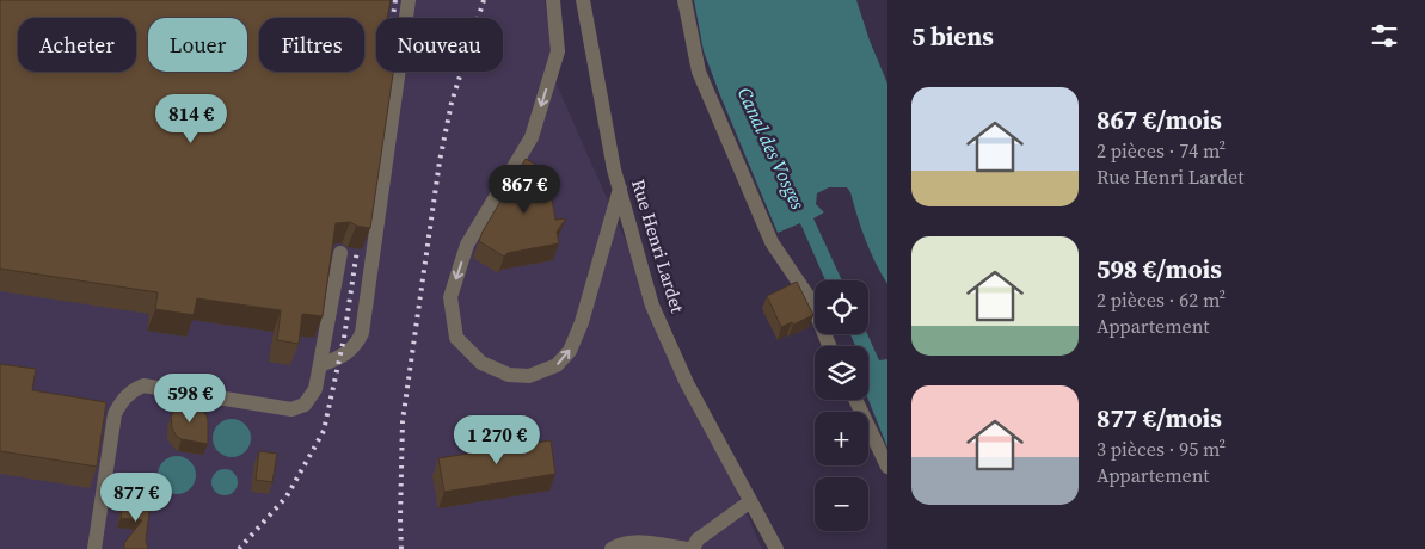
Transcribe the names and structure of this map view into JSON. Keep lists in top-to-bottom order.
{
  "streets": {
    "street": ["Rue Henri Lardet"]
  },
  "water": ["Canal des Vosges"],
  "page": {
    "heading": "5 biens",
    "chip": [
      "Acheter",
      "Louer",
      "Filtres",
      "Nouveau"
    ],
    "list": [
      {
        "name": "867 €/mois",
        "note": "2 pièces · 74 m² · Rue Henri Lardet"
      },
      {
        "name": "598 €/mois",
        "note": "2 pièces · 62 m² · Appartement"
      },
      {
        "name": "877 €/mois",
        "note": "3 pièces · 95 m² · Appartement"
      }
    ],
    "price": [
      "814 €",
      "867 €",
      "598 €",
      "1 270 €",
      "877 €"
    ],
    "map_buttons": ["+", "−"]
  }
}
